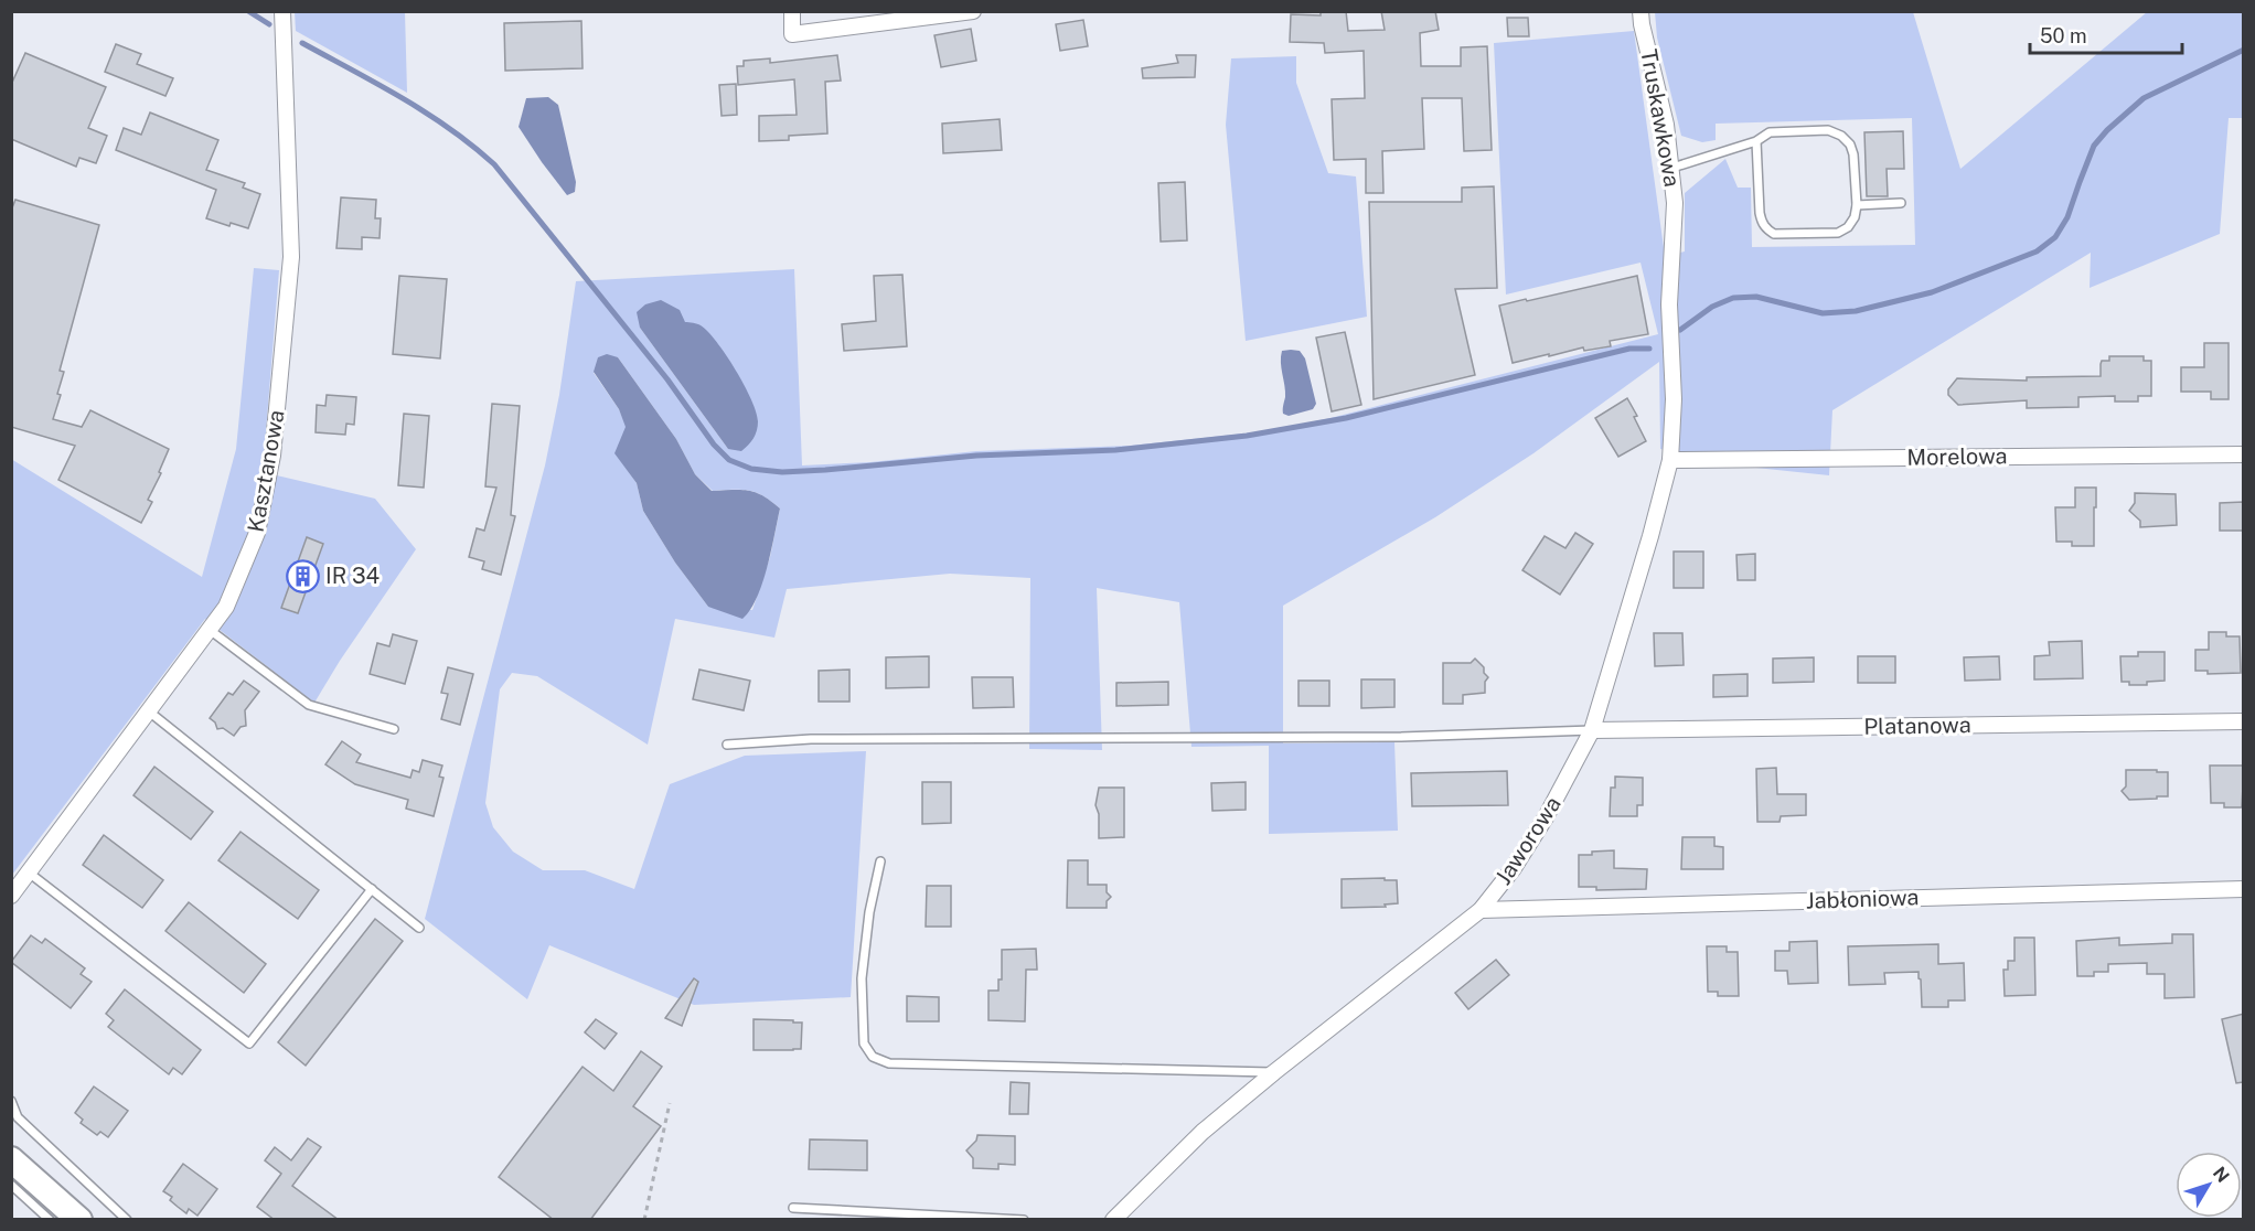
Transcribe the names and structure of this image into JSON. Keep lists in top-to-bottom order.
{
  "streets": {
    "street": [
      "Truskawkowa",
      "Morelowa",
      "Kasztanowa",
      "Platanowa",
      "Jaworowa",
      "Jabłoniowa"
    ]
  },
  "crossings": [
    ["Truskawkowa", "Jaworowa"],
    ["Morelowa", "Jaworowa"],
    ["Platanowa", "Jaworowa"],
    ["Jaworowa", "Jabłoniowa"]
  ],
  "places": {
    "building": ["IR 34"]
  },
  "scale_bar": "50 m",
  "north": "top right"
}
